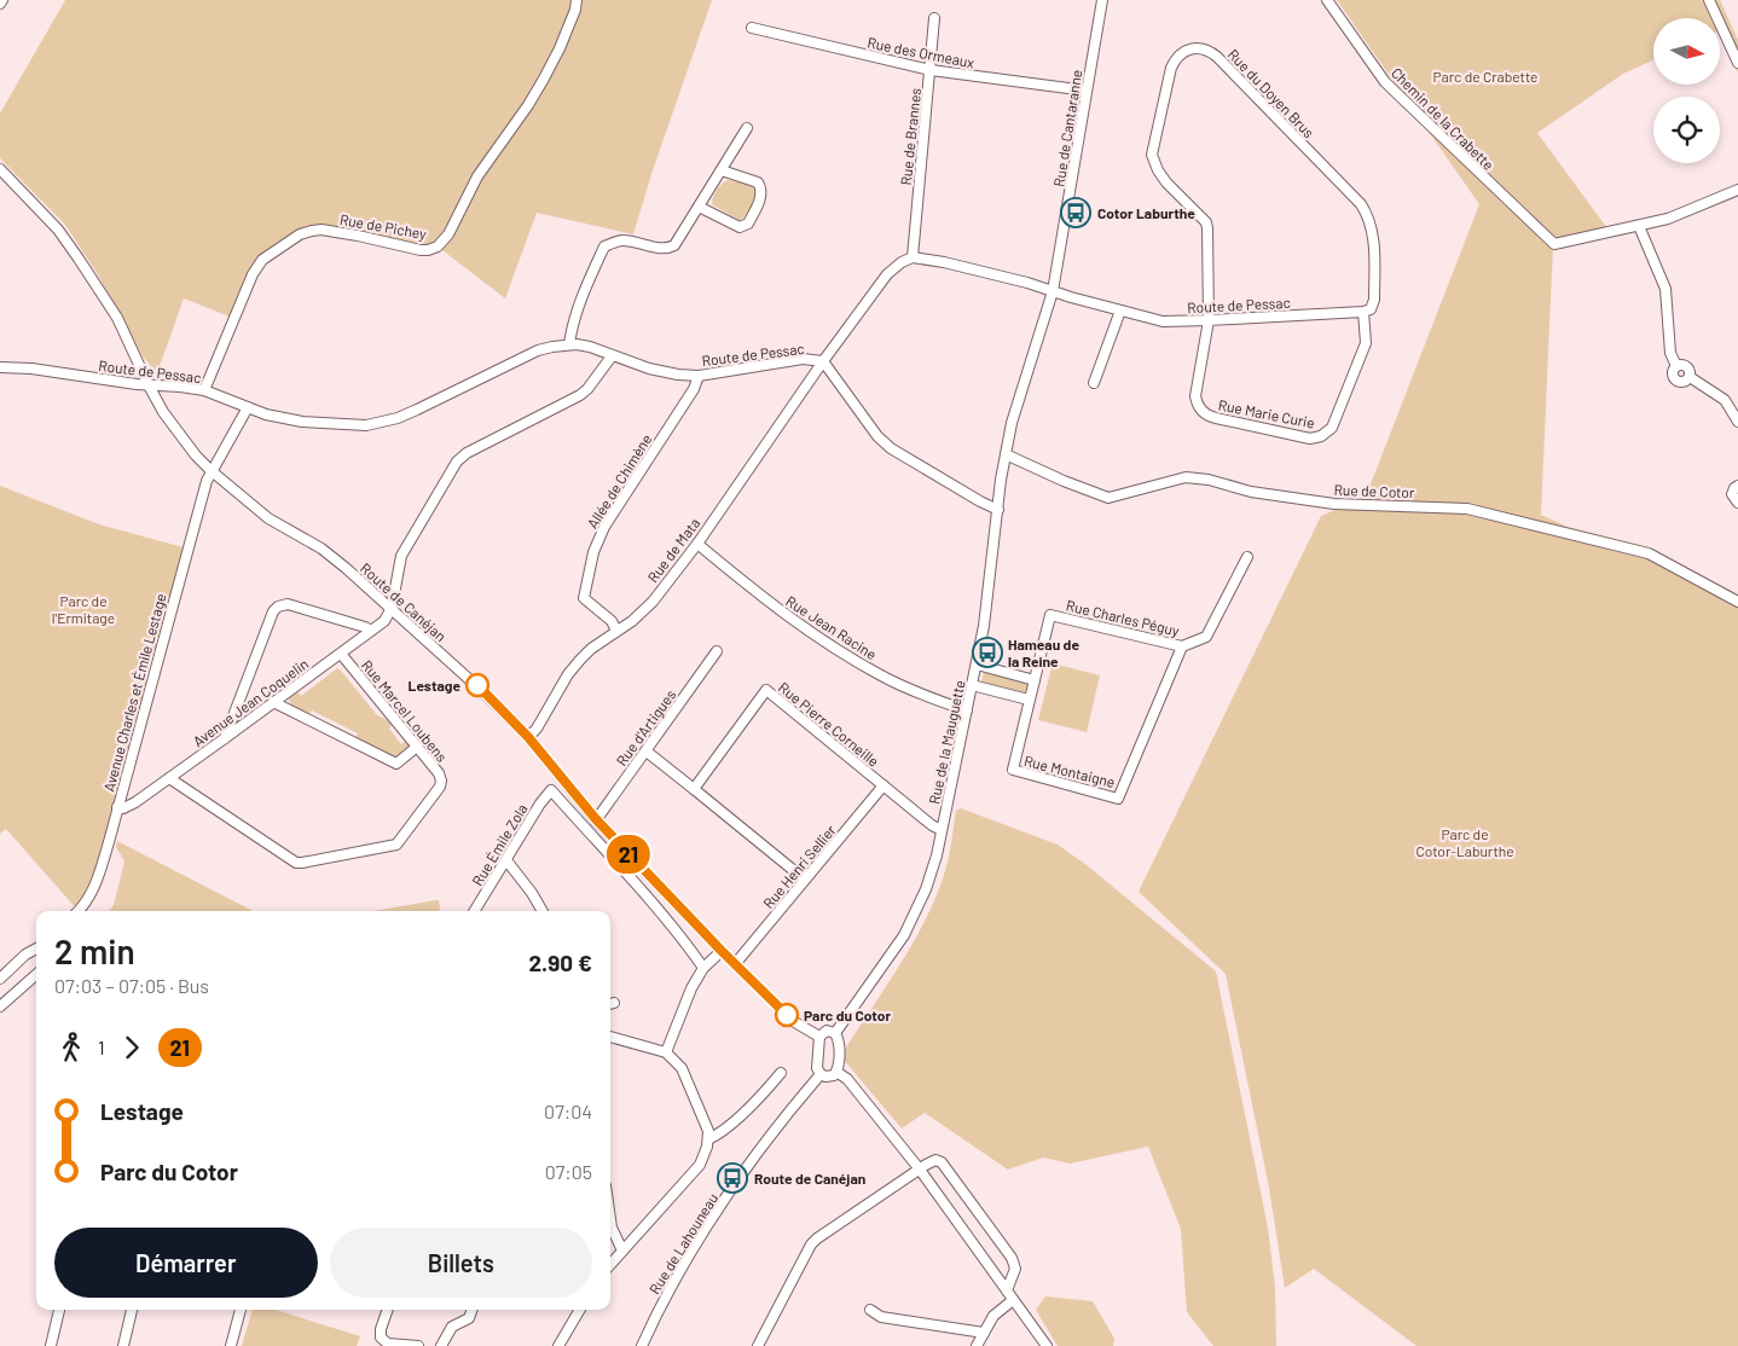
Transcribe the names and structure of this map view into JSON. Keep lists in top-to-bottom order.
{
  "streets": {
    "street": [
      "Rue des Ormeaux",
      "Rue du Doyen Brus",
      "Chemin de la Crabette",
      "Rue de Cantaranne",
      "Rue de Brannes",
      "Rue de Pichey",
      "Route de Pessac",
      "Rue Marie Curie",
      "Allée de Chimène",
      "Rue de Cotor",
      "Rue de Mata",
      "Route de Canéjan",
      "Rue Charles Péguy",
      "Rue Jean Racine",
      "Avenue Charles et Émile Lestage",
      "Avenue Jean Coquelin",
      "Rue Marcel Loubens",
      "Rue Pierre Corneille",
      "Rue d'Artigues",
      "Rue de la Mauguette",
      "Rue Montaigne",
      "Rue Émile Zola",
      "Rue Henri Sellier",
      "Rue de Lahouneau"
    ]
  },
  "crossings": [
    ["Rue des Ormeaux", "Rue de Cantaranne"],
    ["Rue des Ormeaux", "Rue de Brannes"],
    ["Rue du Doyen Brus", "Route de Pessac"],
    ["Rue du Doyen Brus", "Rue Marie Curie"],
    ["Rue de Cantaranne", "Route de Pessac"],
    ["Rue de Cantaranne", "Rue de la Mauguette"],
    ["Rue de Brannes", "Route de Pessac"],
    ["Rue de Pichey", "Route de Pessac"],
    ["Route de Pessac", "Rue Marie Curie"],
    ["Route de Pessac", "Allée de Chimène"],
    ["Route de Pessac", "Rue de Mata"],
    ["Route de Pessac", "Route de Canéjan"],
    ["Route de Pessac", "Avenue Charles et Émile Lestage"],
    ["Route de Pessac", "Rue de la Mauguette"],
    ["Allée de Chimène", "Rue de Mata"],
    ["Rue de Cotor", "Rue de la Mauguette"],
    ["Rue de Mata", "Route de Canéjan"],
    ["Rue de Mata", "Rue Jean Racine"],
    ["Route de Canéjan", "Avenue Charles et Émile Lestage"],
    ["Route de Canéjan", "Avenue Jean Coquelin"],
    ["Route de Canéjan", "Rue d'Artigues"],
    ["Route de Canéjan", "Rue Henri Sellier"],
    ["Rue Charles Péguy", "Rue Montaigne"],
    ["Rue Jean Racine", "Rue de la Mauguette"],
    ["Avenue Charles et Émile Lestage", "Avenue Jean Coquelin"],
    ["Avenue Jean Coquelin", "Rue Marcel Loubens"],
    ["Rue Pierre Corneille", "Rue de la Mauguette"],
    ["Rue Pierre Corneille", "Rue Henri Sellier"]
  ],
  "parks": ["Parc de Crabette", "Parc de l'Ermitage", "Parc de Cotor-Laburthe"],
  "places": {
    "bus stop": ["Cotor Laburthe", "Hameau de la Reine", "Route de Canéjan"],
    "other": ["Lestage", "Parc du Cotor"]
  },
  "lines": ["bus line 21"],
  "north": "right",
  "page": {
    "on_map": "21",
    "heading": ["2 min", "07:03 – 07:05 · Bus", "2.90 €"],
    "legs": ["1", "21"],
    "list": [
      {
        "name": "Lestage",
        "value": "07:04"
      },
      {
        "name": "Parc du Cotor",
        "value": "07:05"
      }
    ],
    "buttons": ["Démarrer", "Billets"]
  }
}
